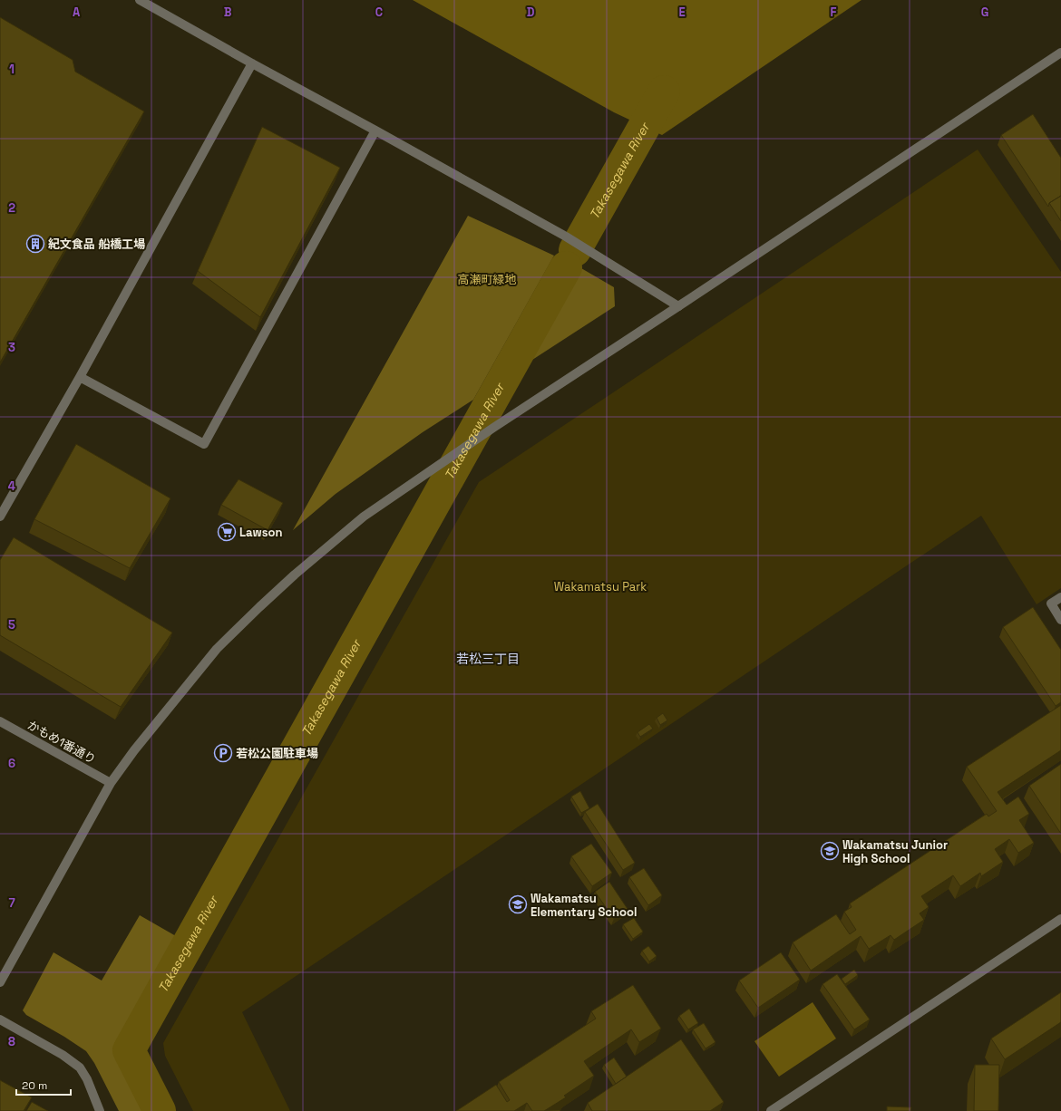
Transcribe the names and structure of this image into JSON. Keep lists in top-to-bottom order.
{
  "streets": {
    "street": ["かもめ1番通り"]
  },
  "districts": ["若松三丁目"],
  "water": ["Takasegawa River"],
  "parks": ["高瀬町緑地", "Wakamatsu Park"],
  "places": {
    "building": ["紀文食品 船橋工場"],
    "supermarket": ["Lawson"],
    "parking": ["若松公園駐車場"],
    "school or university": ["Wakamatsu Junior High School", "Wakamatsu Elementary School"]
  },
  "scale_bar": "20 m",
  "grid": {
    "columns": [
      "A",
      "B",
      "C",
      "D",
      "E",
      "F",
      "G"
    ],
    "rows": [
      "1",
      "2",
      "3",
      "4",
      "5",
      "6",
      "7",
      "8"
    ]
  }
}
